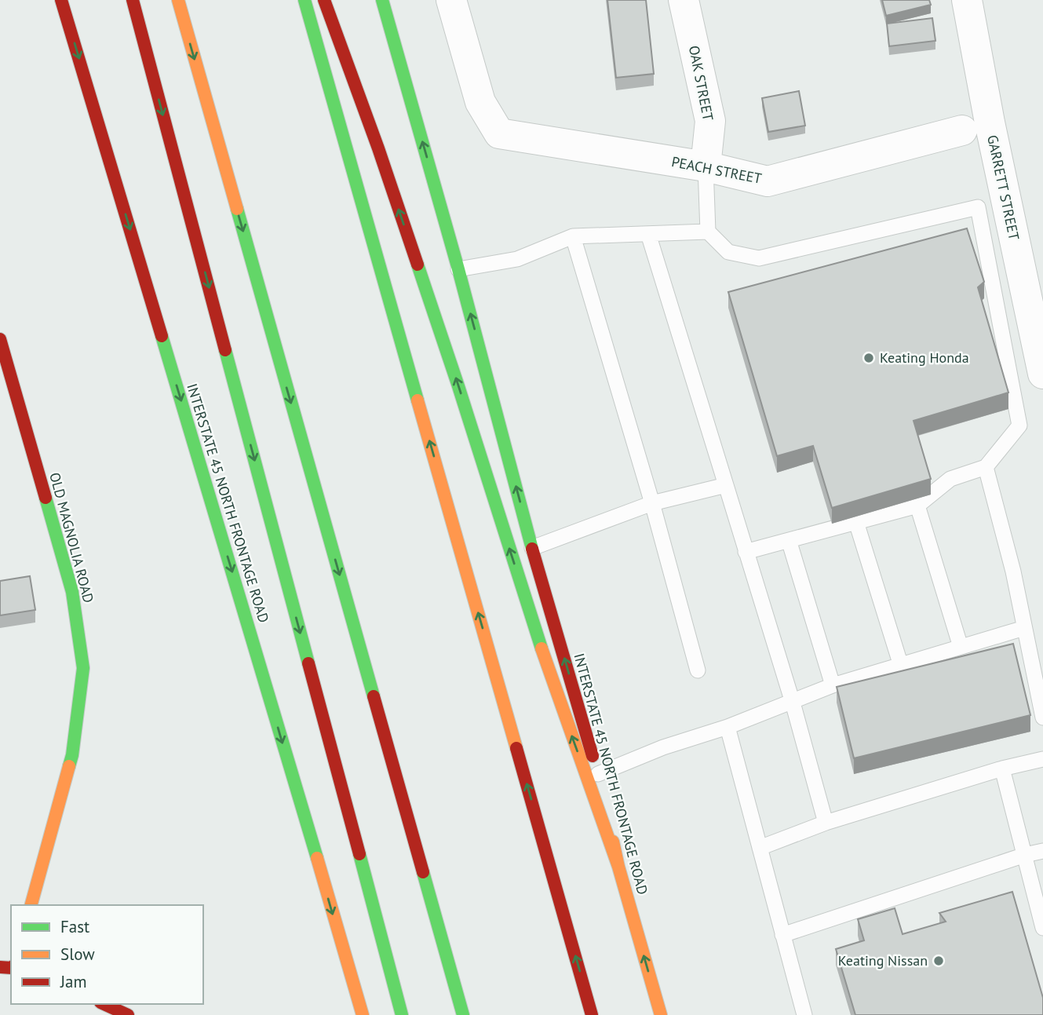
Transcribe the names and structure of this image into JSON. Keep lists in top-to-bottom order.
{
  "streets": {
    "main road": ["INTERSTATE 45 NORTH FRONTAGE ROAD", "OLD MAGNOLIA ROAD"],
    "street": ["OAK STREET", "PEACH STREET", "GARRETT STREET"]
  },
  "crossings": [
    ["OAK STREET", "PEACH STREET"]
  ],
  "places": ["Keating Honda", "Keating Nissan"],
  "legend": ["Fast", "Slow", "Jam"]
}
